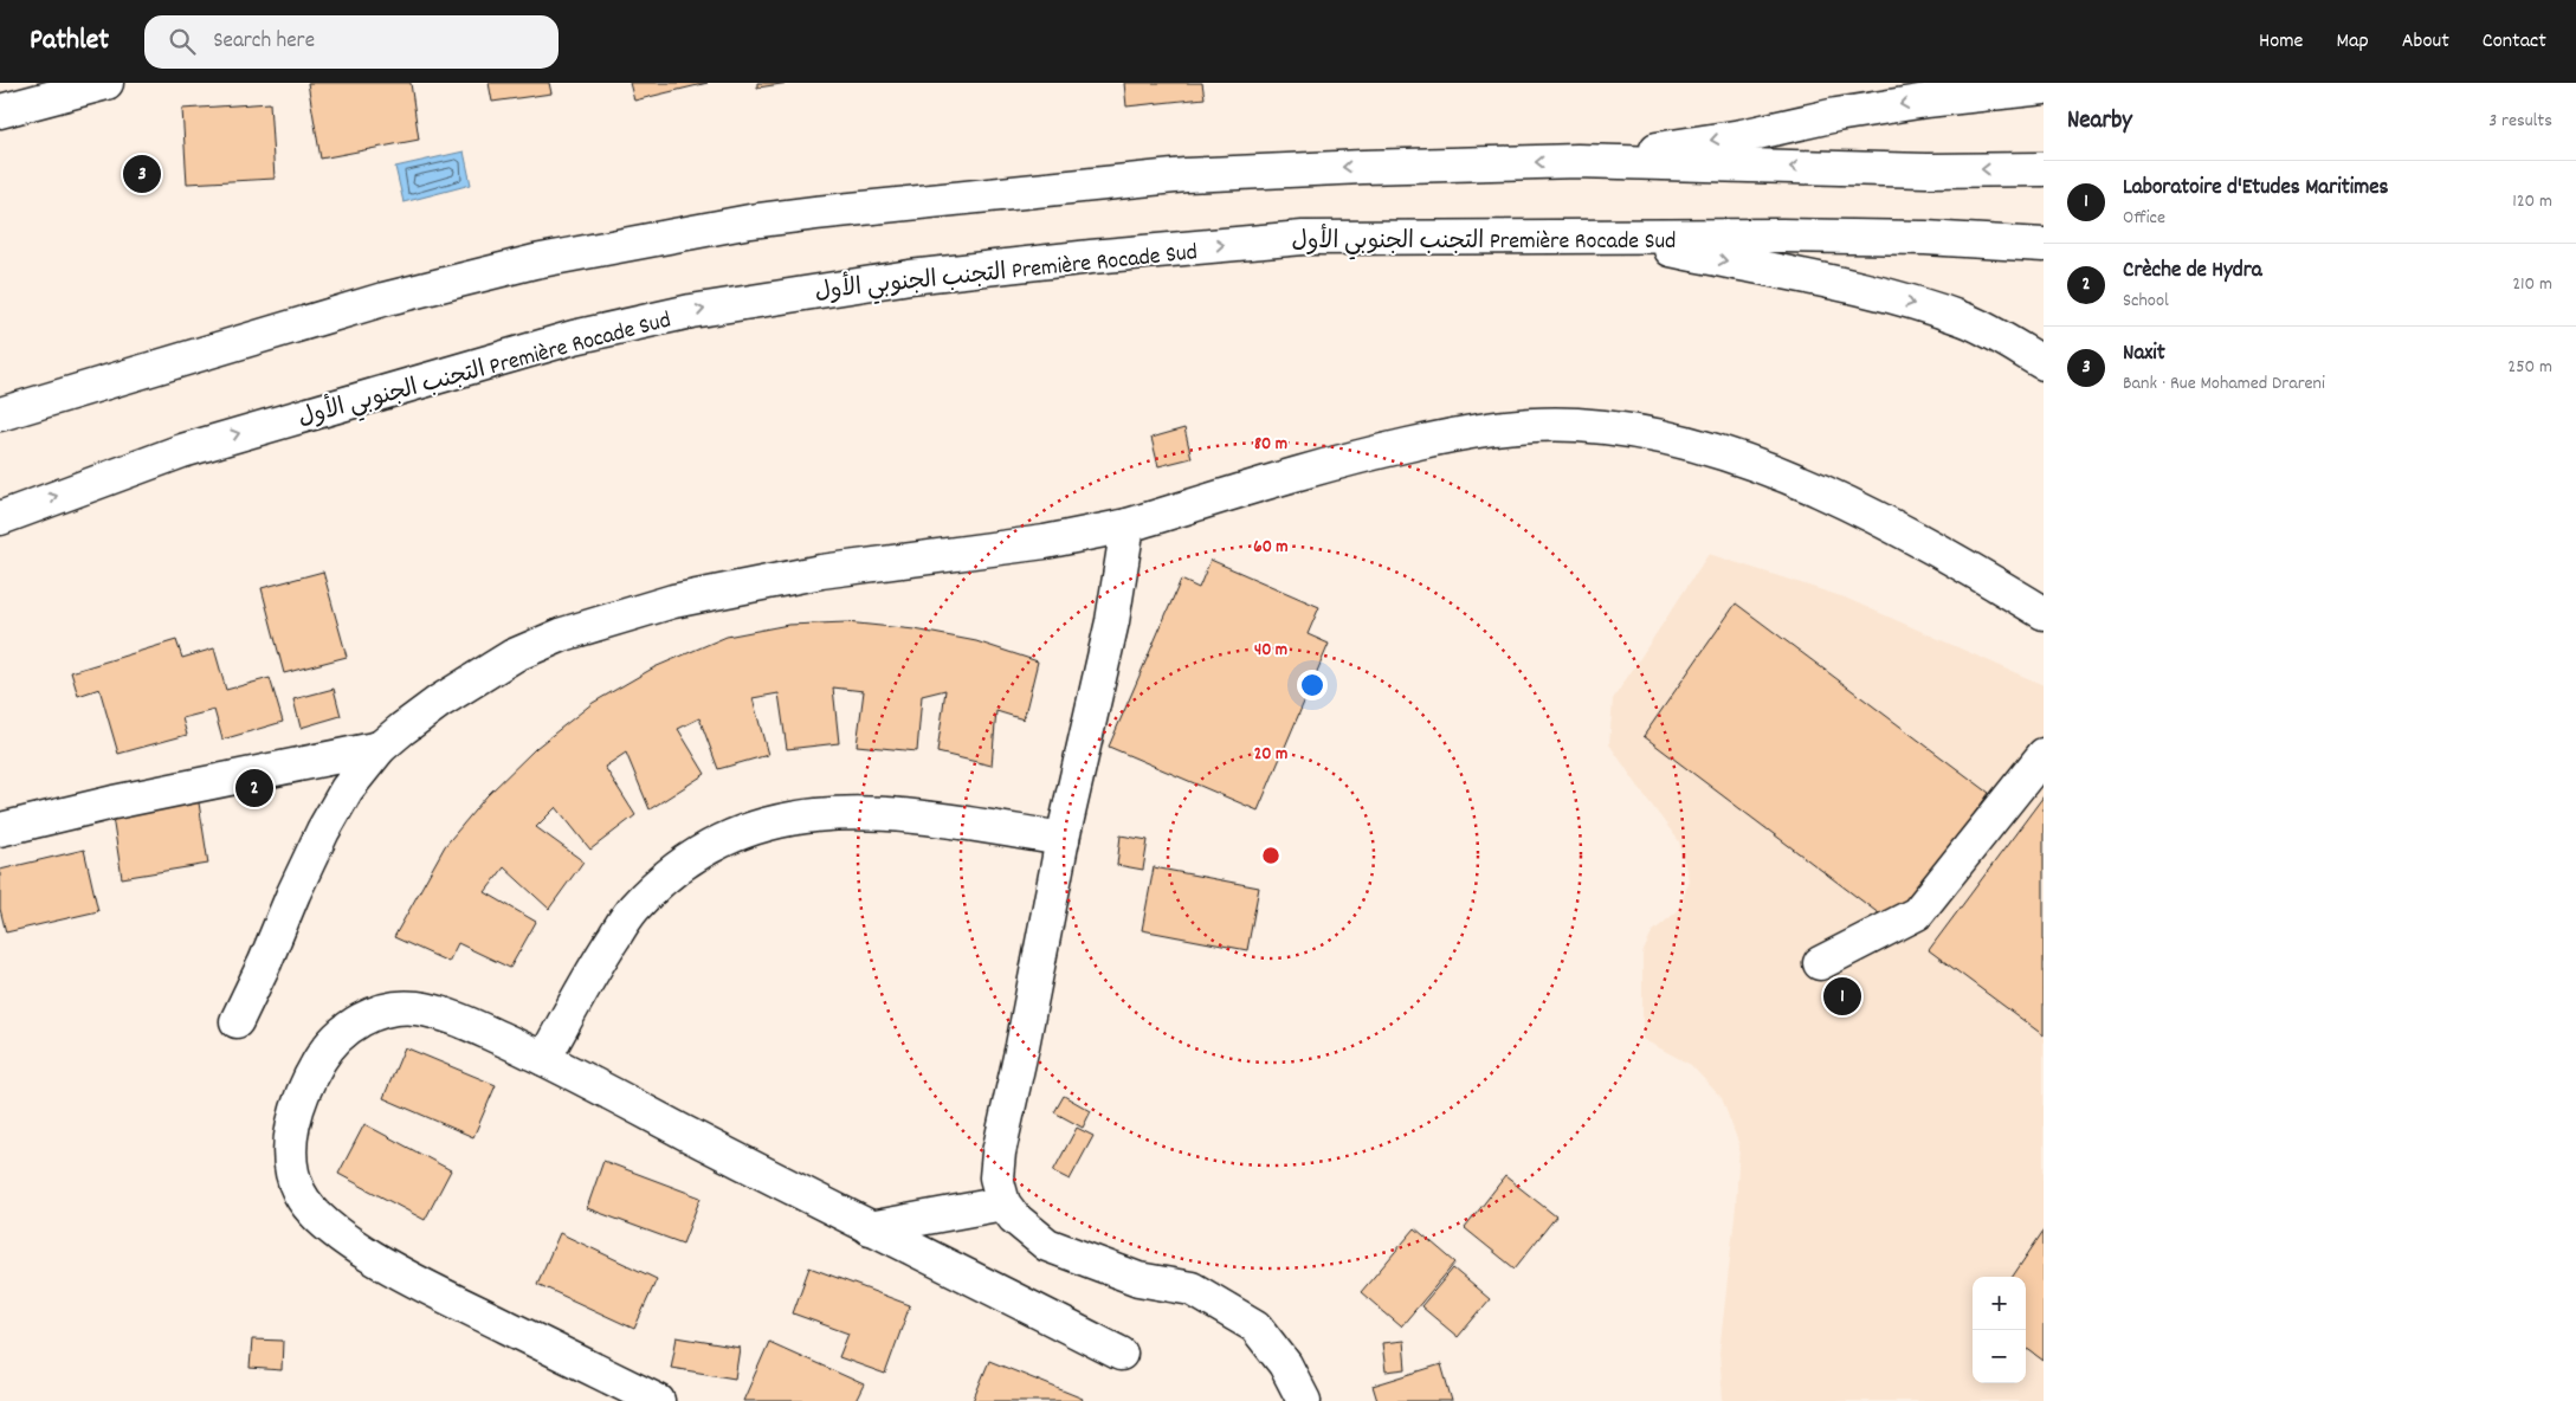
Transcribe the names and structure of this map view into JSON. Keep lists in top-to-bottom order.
{
  "streets": {
    "main road": ["التجنب الجنوبي الأول Première Rocade Sud"]
  },
  "page": {
    "header": "Pathlet",
    "search": "Search here",
    "nav": [
      "Home",
      "Map",
      "About",
      "Contact"
    ],
    "heading": ["Nearby", "3 results"],
    "pins": ["3", "2", "1"],
    "list": [
      {
        "mark": "1",
        "name": "Laboratoire d'Etudes Maritimes",
        "note": "Office",
        "value": "120 m"
      },
      {
        "mark": "2",
        "name": "Crèche de Hydra",
        "note": "School",
        "value": "210 m"
      },
      {
        "mark": "3",
        "name": "Naxit",
        "note": "Bank · Rue Mohamed Drareni",
        "value": "250 m"
      }
    ],
    "map_buttons": ["+", "−"]
  },
  "rings": [
    "80 m",
    "60 m",
    "40 m",
    "20 m"
  ]
}
